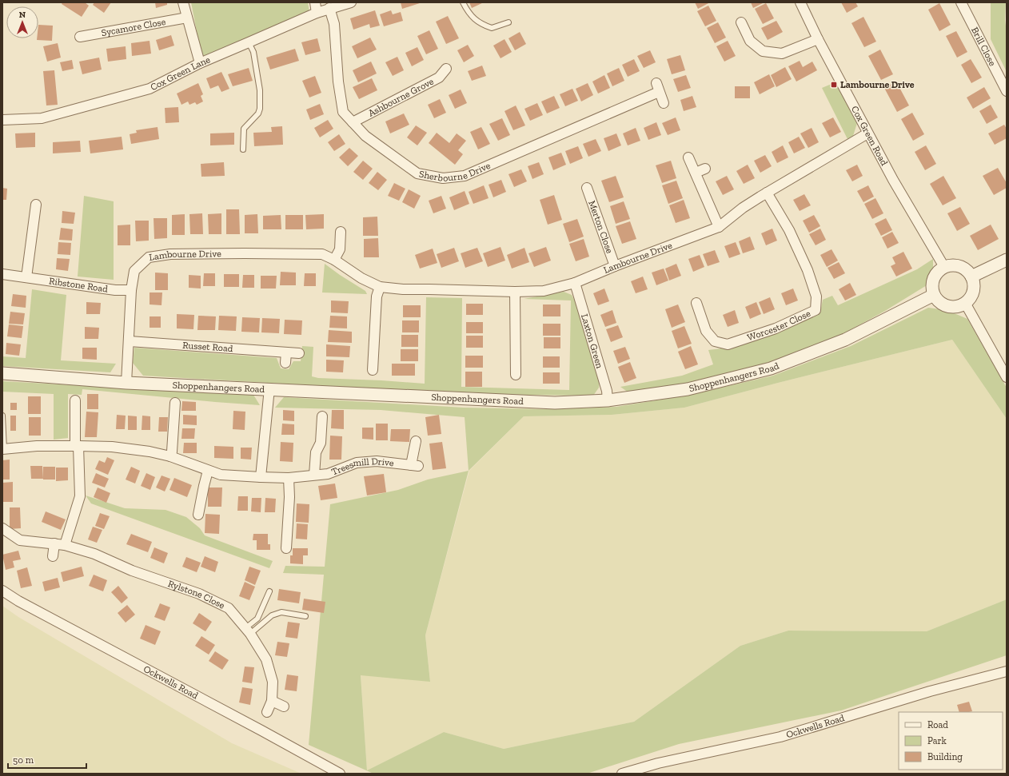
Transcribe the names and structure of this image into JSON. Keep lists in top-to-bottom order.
{
  "streets": {
    "street": [
      "Sycamore Close",
      "Brill Close",
      "Cox Green Lane",
      "Ashbourne Grove",
      "Cox Green Road",
      "Sherbourne Drive",
      "Merton Close",
      "Lambourne Drive",
      "Ribstone Road",
      "Worcester Close",
      "Laxton Green",
      "Russet Road",
      "Shoppenhangers Road",
      "Treesmill Drive",
      "Rylstone Close",
      "Ockwells Road"
    ]
  },
  "crossings": [
    ["Cox Green Lane", "Sherbourne Drive"],
    ["Ashbourne Grove", "Sherbourne Drive"],
    ["Cox Green Road", "Lambourne Drive"],
    ["Cox Green Road", "Shoppenhangers Road"],
    ["Merton Close", "Lambourne Drive"],
    ["Lambourne Drive", "Ribstone Road"],
    ["Lambourne Drive", "Worcester Close"],
    ["Lambourne Drive", "Laxton Green"],
    ["Lambourne Drive", "Russet Road"],
    ["Lambourne Drive", "Shoppenhangers Road"],
    ["Laxton Green", "Shoppenhangers Road"]
  ],
  "places": {
    "transit": ["Lambourne Drive"]
  },
  "legend": ["Road", "Park", "Building"],
  "scale_bar": "50 m",
  "north": "top"
}
